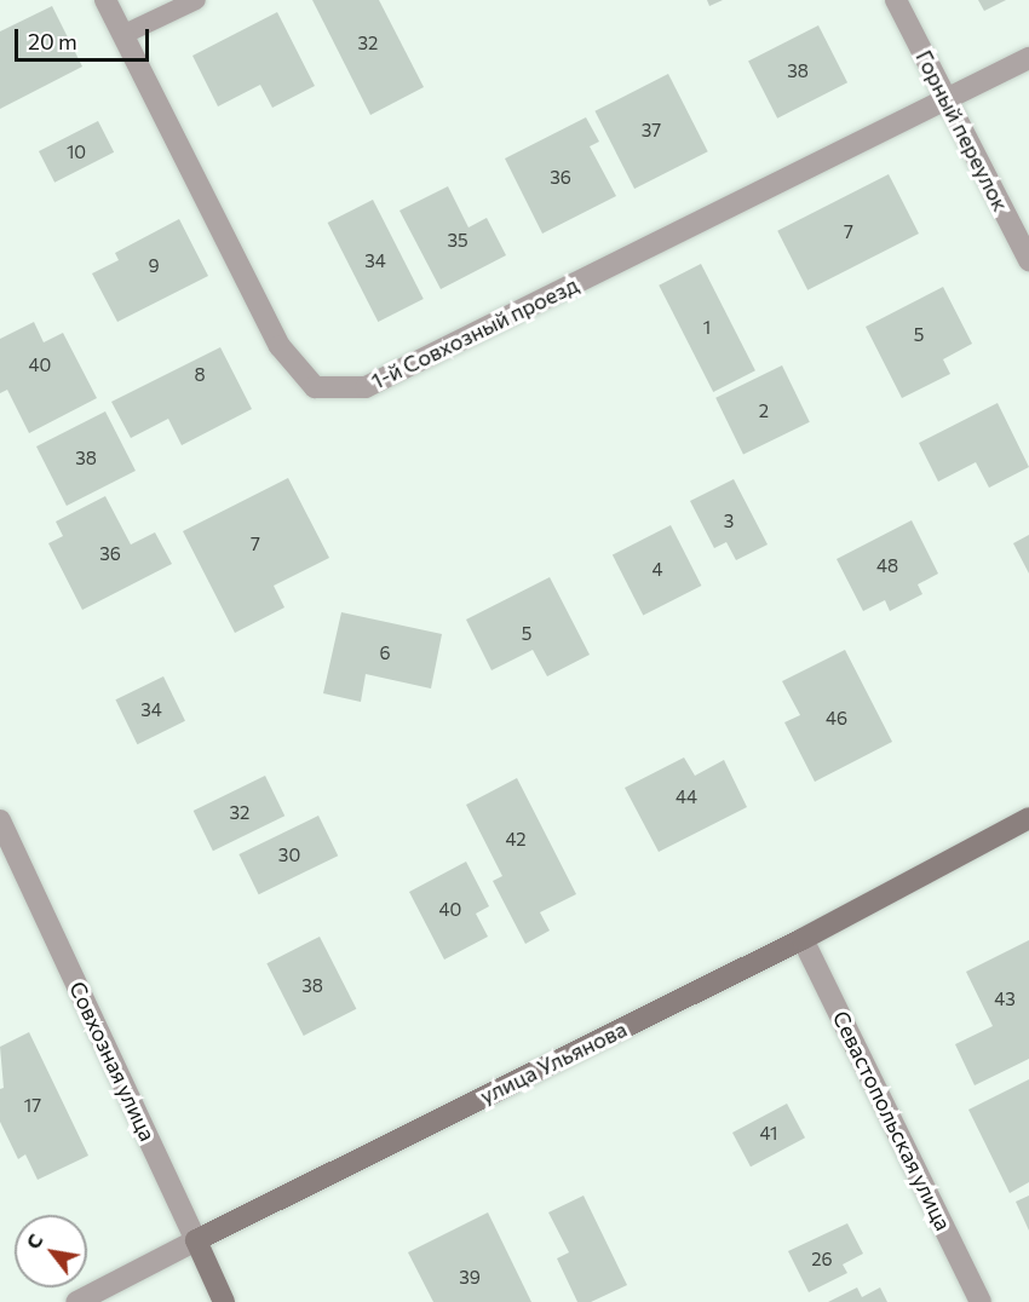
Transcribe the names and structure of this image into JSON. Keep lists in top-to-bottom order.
{
  "streets": {
    "main road": ["Совхозная улица", "улица Ульянова"],
    "street": ["Горный переулок", "1-й Совхозный проезд", "Севастопольская улица"]
  },
  "crossings": [
    ["Горный переулок", "1-й Совхозный проезд"],
    ["Совхозная улица", "улица Ульянова"],
    ["улица Ульянова", "Севастопольская улица"]
  ],
  "house_numbers": [
    "32",
    "38",
    "37",
    "10",
    "36",
    "7",
    "35",
    "34",
    "9",
    "1",
    "5",
    "40",
    "8",
    "2",
    "38",
    "3",
    "7",
    "36",
    "48",
    "4",
    "5",
    "6",
    "34",
    "46",
    "44",
    "32",
    "42",
    "30",
    "40",
    "38",
    "43",
    "17",
    "41",
    "26",
    "39"
  ],
  "scale_bar": "20 m",
  "north": "top left"
}
